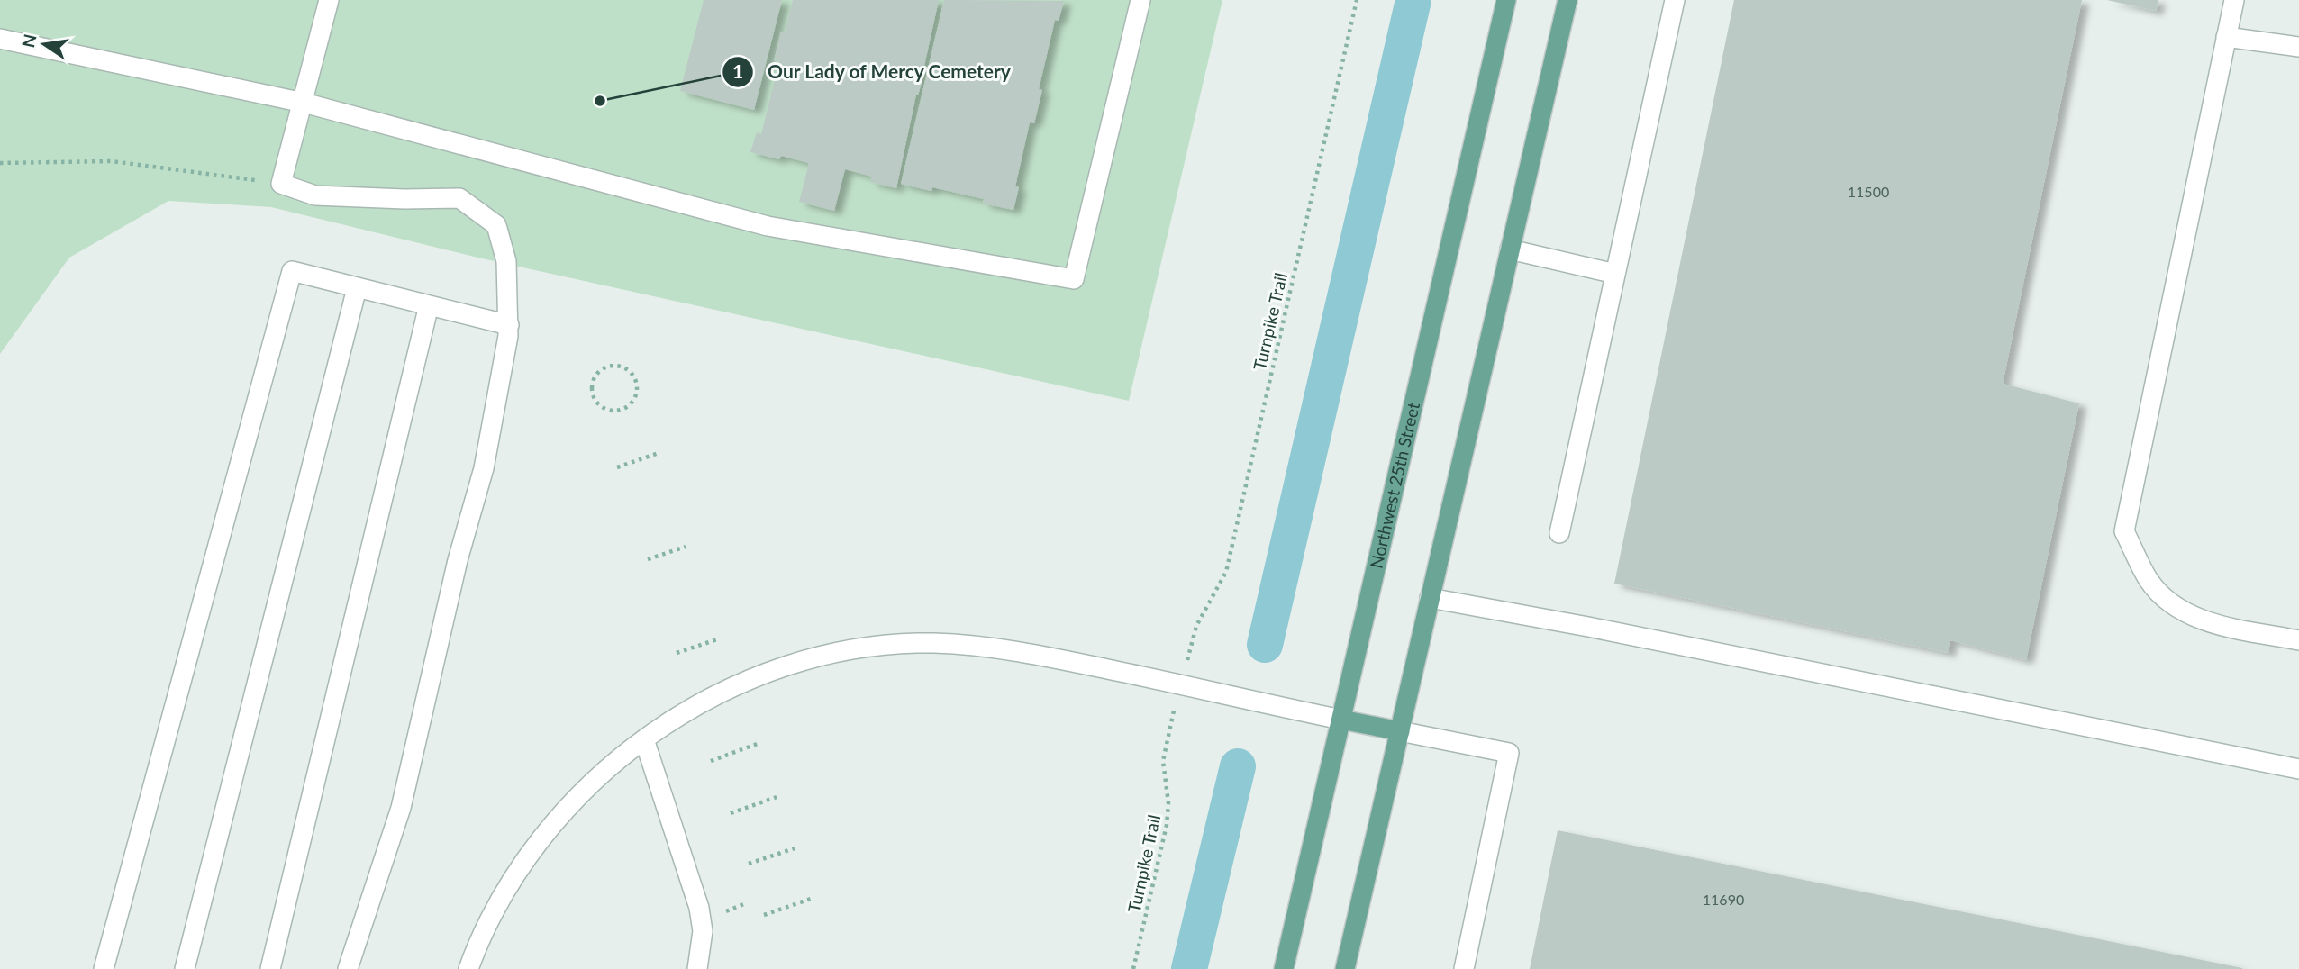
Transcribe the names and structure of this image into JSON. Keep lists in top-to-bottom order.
{
  "streets": {
    "main road": ["Northwest 25th Street"],
    "path": ["Turnpike Trail"]
  },
  "places": ["Our Lady of Mercy Cemetery"],
  "house_numbers": ["11500", "11690"],
  "north": "left"
}
